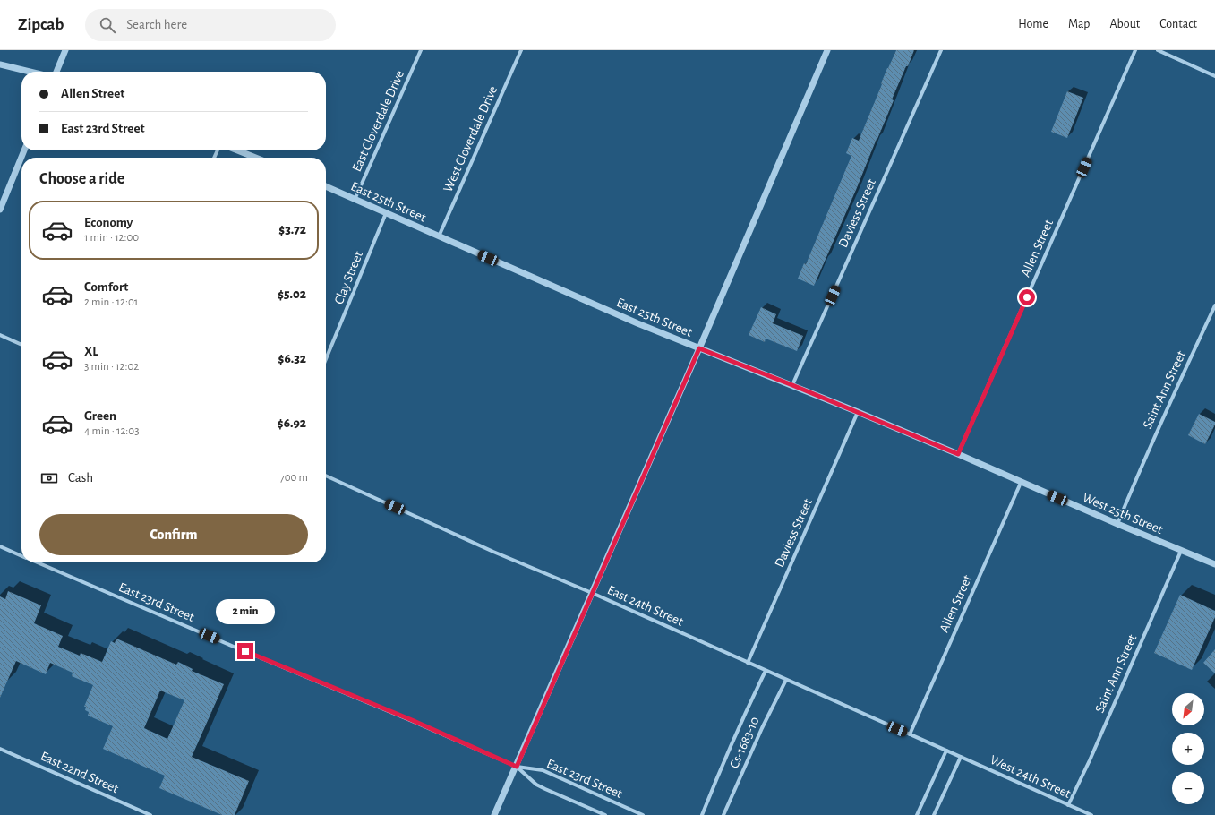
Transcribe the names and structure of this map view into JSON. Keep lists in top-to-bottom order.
{
  "streets": {
    "street": [
      "East Cloverdale Drive",
      "West Cloverdale Drive",
      "East 25th Street",
      "Daviess Street",
      "Allen Street",
      "Clay Street",
      "Saint Ann Street",
      "West 25th Street",
      "East 23rd Street",
      "East 24th Street",
      "Cs-1683-10",
      "East 22nd Street",
      "West 24th Street"
    ]
  },
  "crossings": [
    ["East Cloverdale Drive", "East 25th Street"],
    ["West Cloverdale Drive", "East 25th Street"],
    ["East 25th Street", "Daviess Street"],
    ["East 25th Street", "Allen Street"],
    ["East 25th Street", "Clay Street"],
    ["East 25th Street", "West 25th Street"],
    ["Daviess Street", "East 24th Street"],
    ["Allen Street", "West 25th Street"],
    ["Allen Street", "East 24th Street"],
    ["Saint Ann Street", "West 25th Street"],
    ["Saint Ann Street", "West 24th Street"],
    ["East 24th Street", "Cs-1683-10"],
    ["East 24th Street", "West 24th Street"]
  ],
  "north": "bottom left",
  "page": {
    "header": "Zipcab",
    "search": "Search here",
    "nav": [
      "Home",
      "Map",
      "About",
      "Contact"
    ],
    "banner": ["Allen Street", "East 23rd Street"],
    "heading": "Choose a ride",
    "list": [
      {
        "name": "Economy",
        "note": "1 min · 12:00",
        "value": "$3.72"
      },
      {
        "name": "Comfort",
        "note": "2 min · 12:01",
        "value": "$5.02"
      },
      {
        "name": "XL",
        "note": "3 min · 12:02",
        "value": "$6.32"
      },
      {
        "name": "Green",
        "note": "4 min · 12:03",
        "value": "$6.92"
      }
    ],
    "pay": ["Cash", "700 m"],
    "buttons": "Confirm",
    "bubble": "2 min",
    "map_buttons": ["+", "−"]
  }
}
